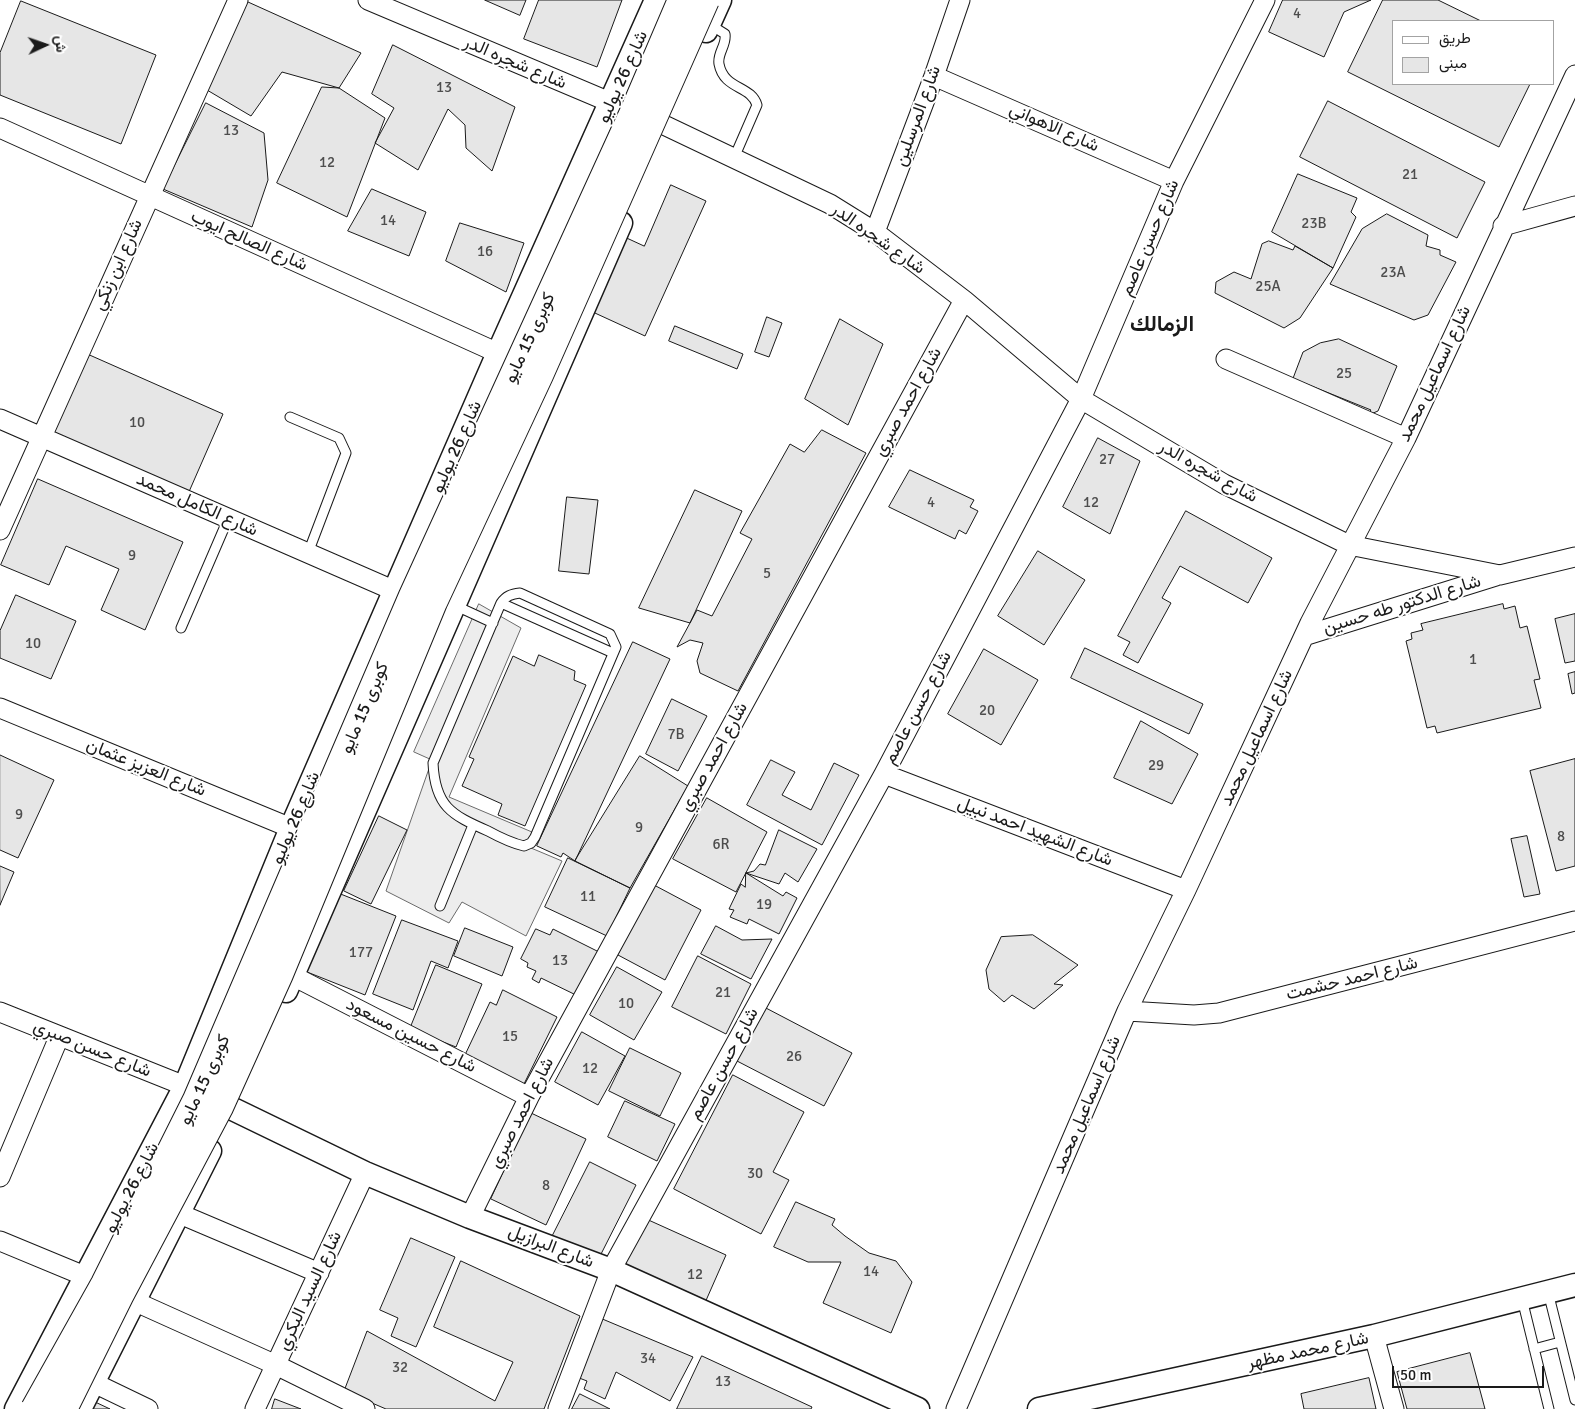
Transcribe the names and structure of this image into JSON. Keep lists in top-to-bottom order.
{
  "streets": {
    "highway": ["كوبرى 15 مايو"],
    "street": [
      "شارع شجره الدر",
      "شارع 26 يوليو",
      "شارع المرسلين",
      "شارع الاهواني",
      "شارع حسن عاصم",
      "شارع الصالح ايوب",
      "شارع ابن زنكي",
      "شارع اسماعيل محمد",
      "شارع احمد صبري",
      "شارع الكامل محمد",
      "شارع الدكتور طه حسين",
      "شارع العزيز عثمان",
      "شارع الشهيد احمد نبيل",
      "شارع احمد حشمت",
      "شارع حسين مسعود",
      "شارع حسن صبري",
      "شارع البرازيل",
      "شارع السيد البكري",
      "شارع محمد مظهر"
    ]
  },
  "crossings": [
    ["شارع شجره الدر", "شارع 26 يوليو"],
    ["شارع شجره الدر", "شارع المرسلين"],
    ["شارع شجره الدر", "شارع حسن عاصم"],
    ["شارع شجره الدر", "شارع اسماعيل محمد"],
    ["شارع شجره الدر", "شارع احمد صبري"],
    ["شارع شجره الدر", "شارع الدكتور طه حسين"],
    ["شارع 26 يوليو", "شارع الصالح ايوب"],
    ["شارع 26 يوليو", "شارع الكامل محمد"],
    ["شارع 26 يوليو", "شارع العزيز عثمان"],
    ["شارع 26 يوليو", "شارع حسن صبري"],
    ["شارع 26 يوليو", "شارع البرازيل"],
    ["شارع المرسلين", "شارع الاهواني"],
    ["شارع الاهواني", "شارع حسن عاصم"],
    ["شارع حسن عاصم", "شارع الشهيد احمد نبيل"],
    ["شارع حسن عاصم", "شارع البرازيل"],
    ["شارع الصالح ايوب", "شارع ابن زنكي"],
    ["شارع ابن زنكي", "شارع الكامل محمد"],
    ["شارع اسماعيل محمد", "شارع الدكتور طه حسين"],
    ["شارع اسماعيل محمد", "شارع الشهيد احمد نبيل"],
    ["شارع اسماعيل محمد", "شارع احمد حشمت"],
    ["شارع احمد صبري", "شارع حسين مسعود"],
    ["شارع احمد صبري", "شارع البرازيل"],
    ["شارع حسن صبري", "شارع البرازيل"],
    ["شارع البرازيل", "شارع السيد البكري"]
  ],
  "districts": ["الزمالك"],
  "house_numbers": [
    "4",
    "13",
    "13",
    "12",
    "21",
    "14",
    "23B",
    "16",
    "23A",
    "25A",
    "25",
    "10",
    "27",
    "4",
    "12",
    "9",
    "5",
    "10",
    "1",
    "20",
    "7B",
    "29",
    "9",
    "9",
    "8",
    "6R",
    "11",
    "19",
    "177",
    "13",
    "21",
    "10",
    "15",
    "26",
    "12",
    "30",
    "8",
    "14",
    "12",
    "34",
    "32",
    "13"
  ],
  "legend": ["طريق", "مبنى"],
  "scale_bar": "50 m",
  "north": "right"
}
